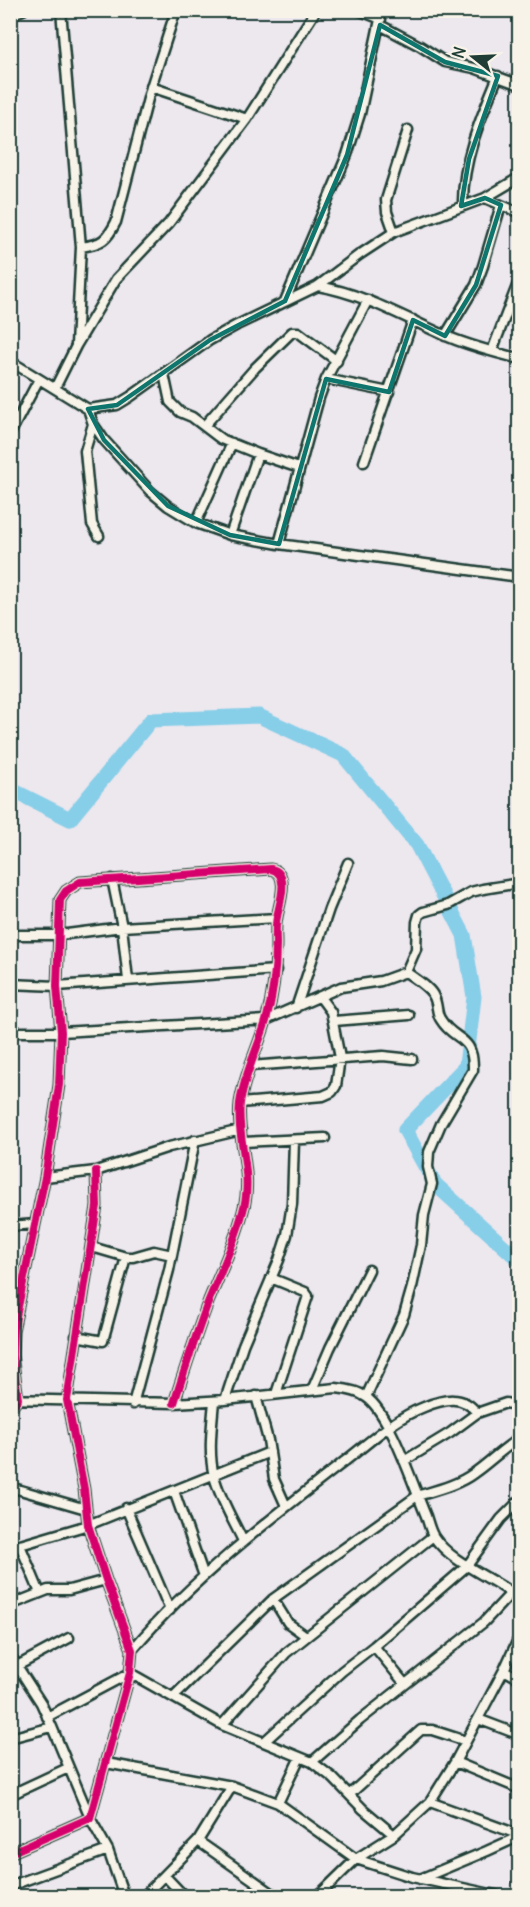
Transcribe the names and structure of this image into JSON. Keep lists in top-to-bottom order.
{
  "north": "left"
}
